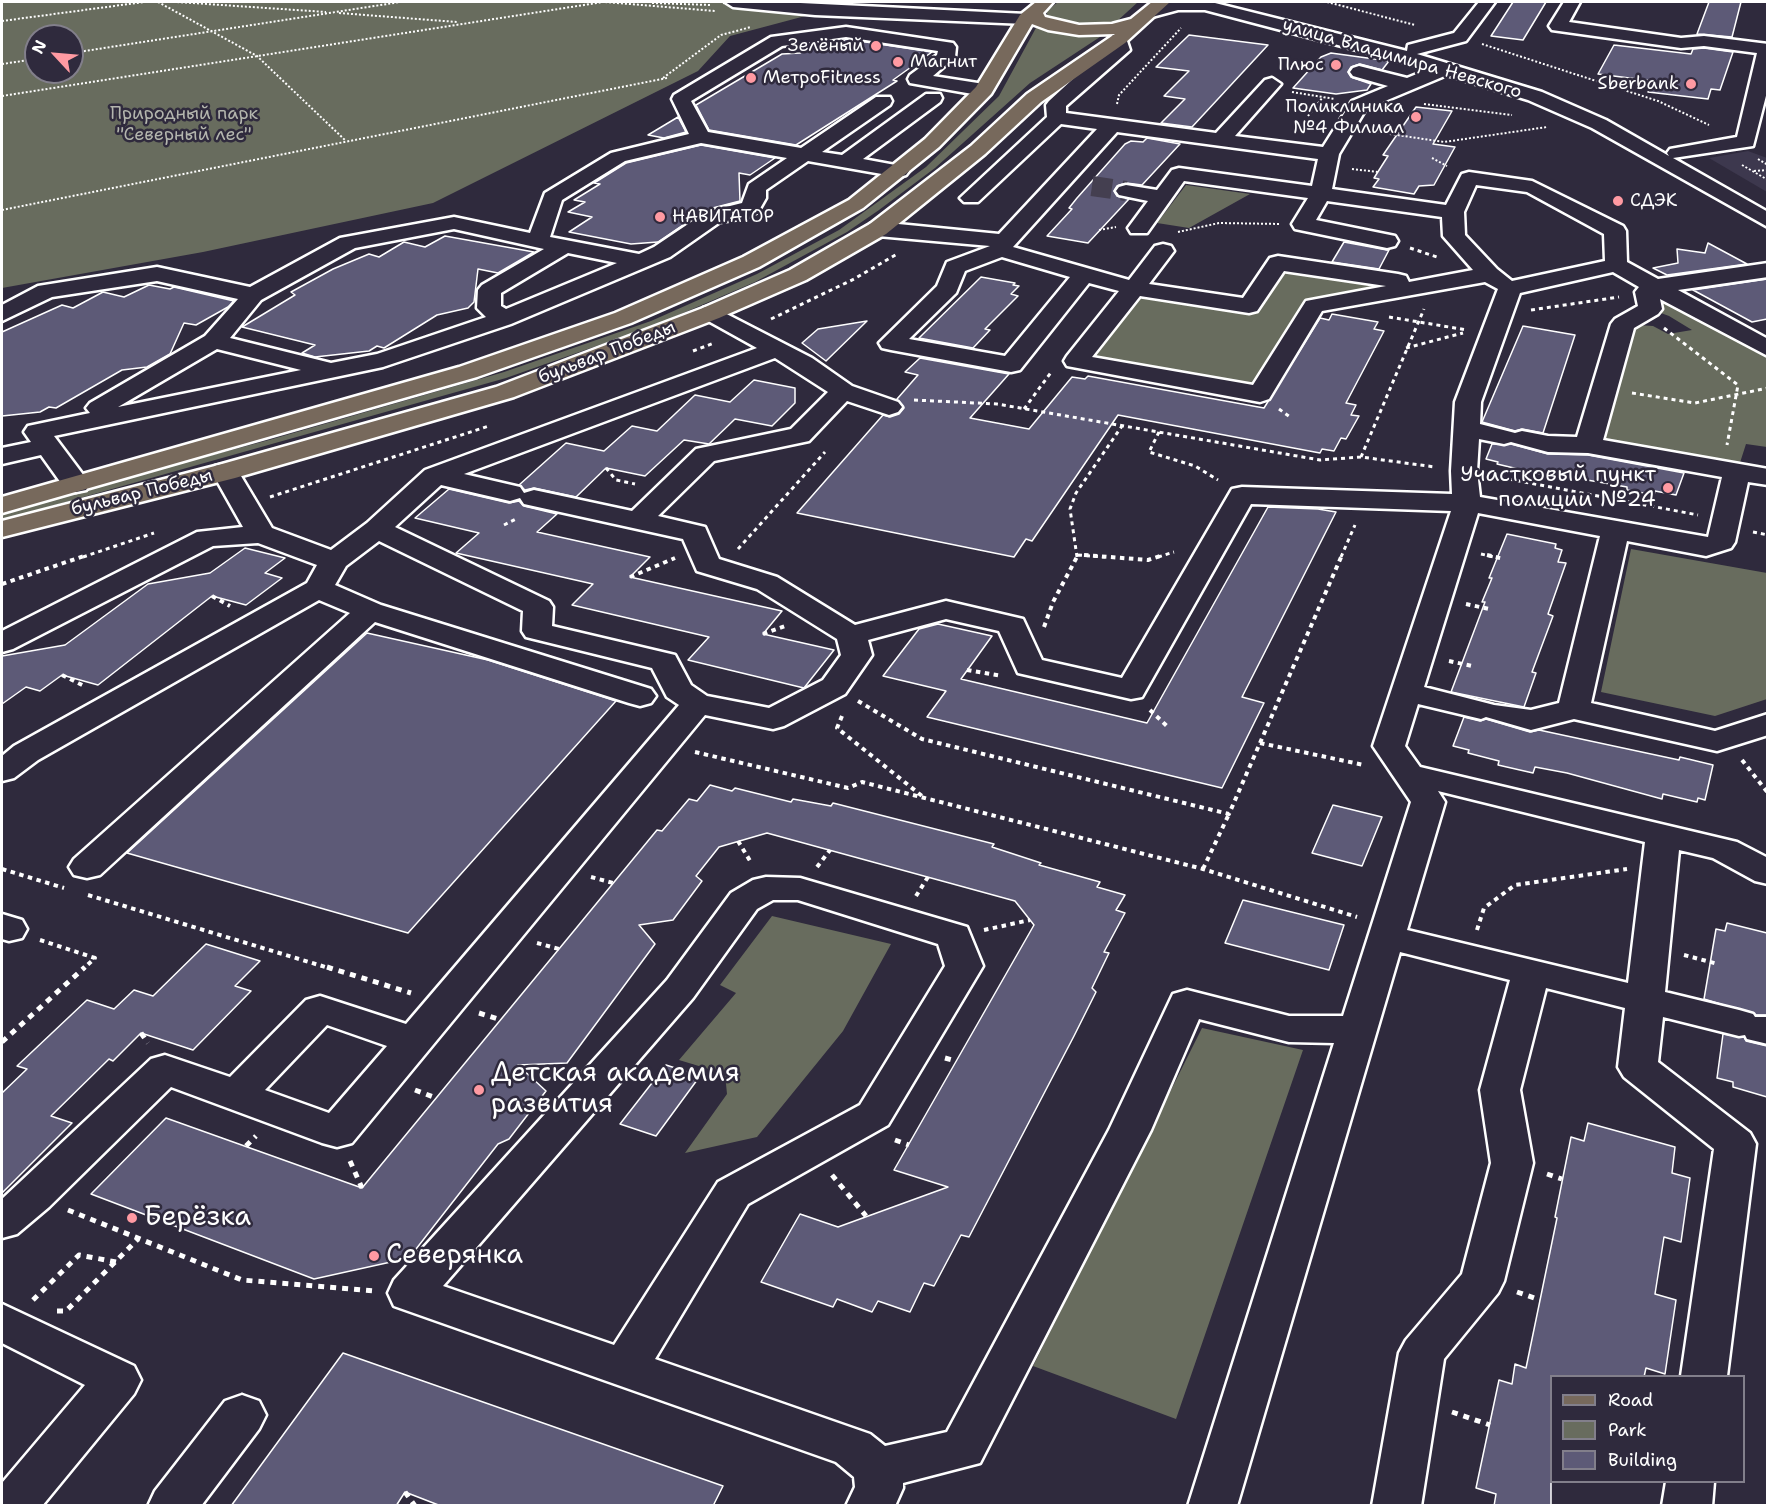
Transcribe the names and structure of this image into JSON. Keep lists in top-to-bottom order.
{
  "streets": {
    "main road": ["бульвар Победы"],
    "street": ["улица Владимира Невского"]
  },
  "crossings": [
    ["улица Владимира Невского", "бульвар Победы"]
  ],
  "parks": ["Природный парк \"Северный лес\""],
  "places": [
    "Зелёный",
    "Магнит",
    "Плюс",
    "МетроFitness",
    "Sberbank",
    "Поликлиника №4 Филиал",
    "СДЭК",
    "НАВИГАТОР",
    "Участковый пункт полиции №24",
    "Детская академия развития",
    "Берёзка",
    "Северянка"
  ],
  "legend": ["Road", "Park", "Building"],
  "north": "top left"
}
